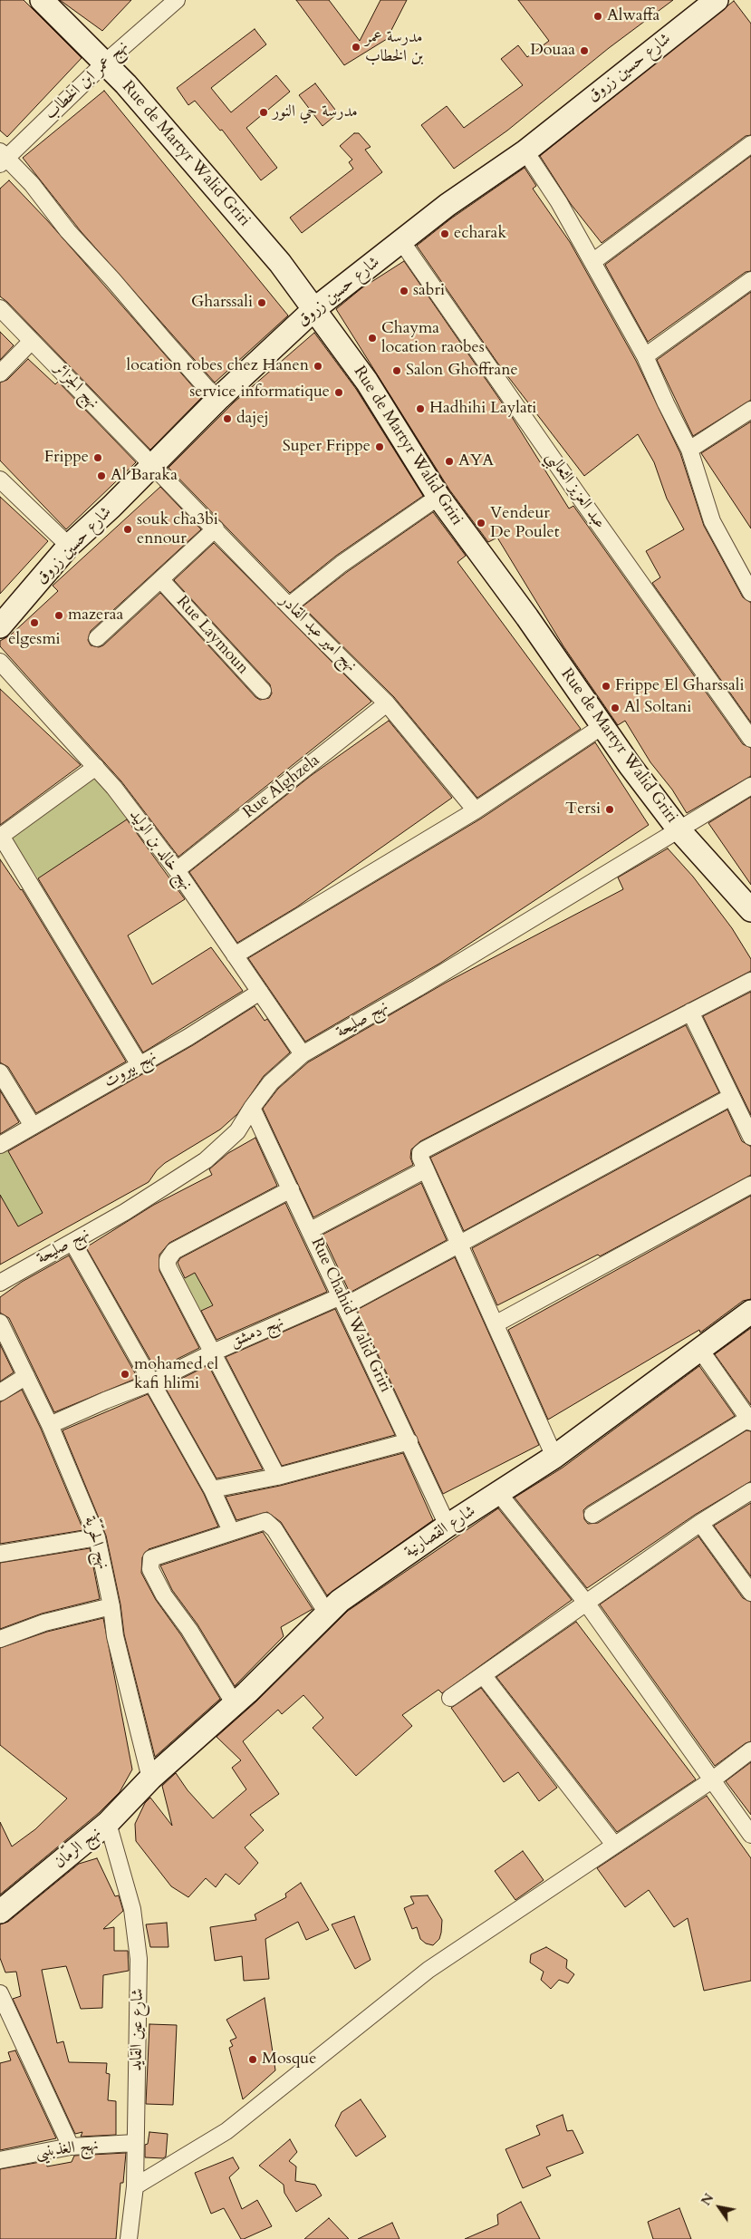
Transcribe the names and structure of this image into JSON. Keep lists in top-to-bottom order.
{
  "streets": {
    "street": [
      "شارع حسين زروق",
      "نهج عمر ابن الخطاب",
      "Rue de Martyr Walid Griri",
      "نهج الجزائر",
      "عبد العزيز الثعالبي",
      "نهج امير عبد القادر",
      "Rue Laymoun",
      "Rue Alghzela",
      "نهج خالد بن الوليد",
      "نهج صليحة",
      "نهج بيروت",
      "Rue Chahid Walid Griri",
      "نهج دمشق",
      "شارع القصارنية",
      "نهج الحرّيّة",
      "نهج الرمّان",
      "شارع عين القايد",
      "نهج الغذبنيى"
    ]
  },
  "crossings": [
    ["شارع حسين زروق", "Rue de Martyr Walid Griri"],
    ["شارع حسين زروق", "نهج الجزائر"],
    ["شارع حسين زروق", "عبد العزيز الثعالبي"],
    ["شارع حسين زروق", "نهج امير عبد القادر"],
    ["نهج عمر ابن الخطاب", "Rue de Martyr Walid Griri"],
    ["Rue de Martyr Walid Griri", "نهج صليحة"],
    ["نهج الجزائر", "نهج امير عبد القادر"],
    ["نهج امير عبد القادر", "Rue Alghzela"],
    ["Rue Alghzela", "نهج خالد بن الوليد"],
    ["نهج خالد بن الوليد", "نهج صليحة"],
    ["نهج خالد بن الوليد", "نهج بيروت"],
    ["نهج صليحة", "Rue Chahid Walid Griri"],
    ["Rue Chahid Walid Griri", "نهج دمشق"],
    ["Rue Chahid Walid Griri", "شارع القصارنية"],
    ["نهج دمشق", "نهج الحرّيّة"],
    ["شارع القصارنية", "نهج الحرّيّة"],
    ["شارع القصارنية", "نهج الرمّان"],
    ["نهج الحرّيّة", "نهج الرمّان"],
    ["نهج الرمّان", "شارع عين القايد"],
    ["شارع عين القايد", "نهج الغذبنيى"]
  ],
  "places": [
    "Alwaffa",
    "مدرسة عمر بن الخطاب",
    "Douaa",
    "مدرسة حي النور",
    "echarak",
    "sabri",
    "Gharssali",
    "Chayma location raobes",
    "location robes chez Hanen",
    "Salon Ghoffrane",
    "service informatique",
    "Hadhihi Laylati",
    "dajej",
    "Super Frippe",
    "Frippe",
    "AYA",
    "Al Baraka",
    "Vendeur De Poulet",
    "souk cha3bi ennour",
    "mazeraa",
    "elgesmi",
    "Frippe El Gharssali",
    "Al Soltani",
    "Tersi",
    "mohamed el kafi hlimi",
    "Mosque"
  ],
  "north": "top left"
}
